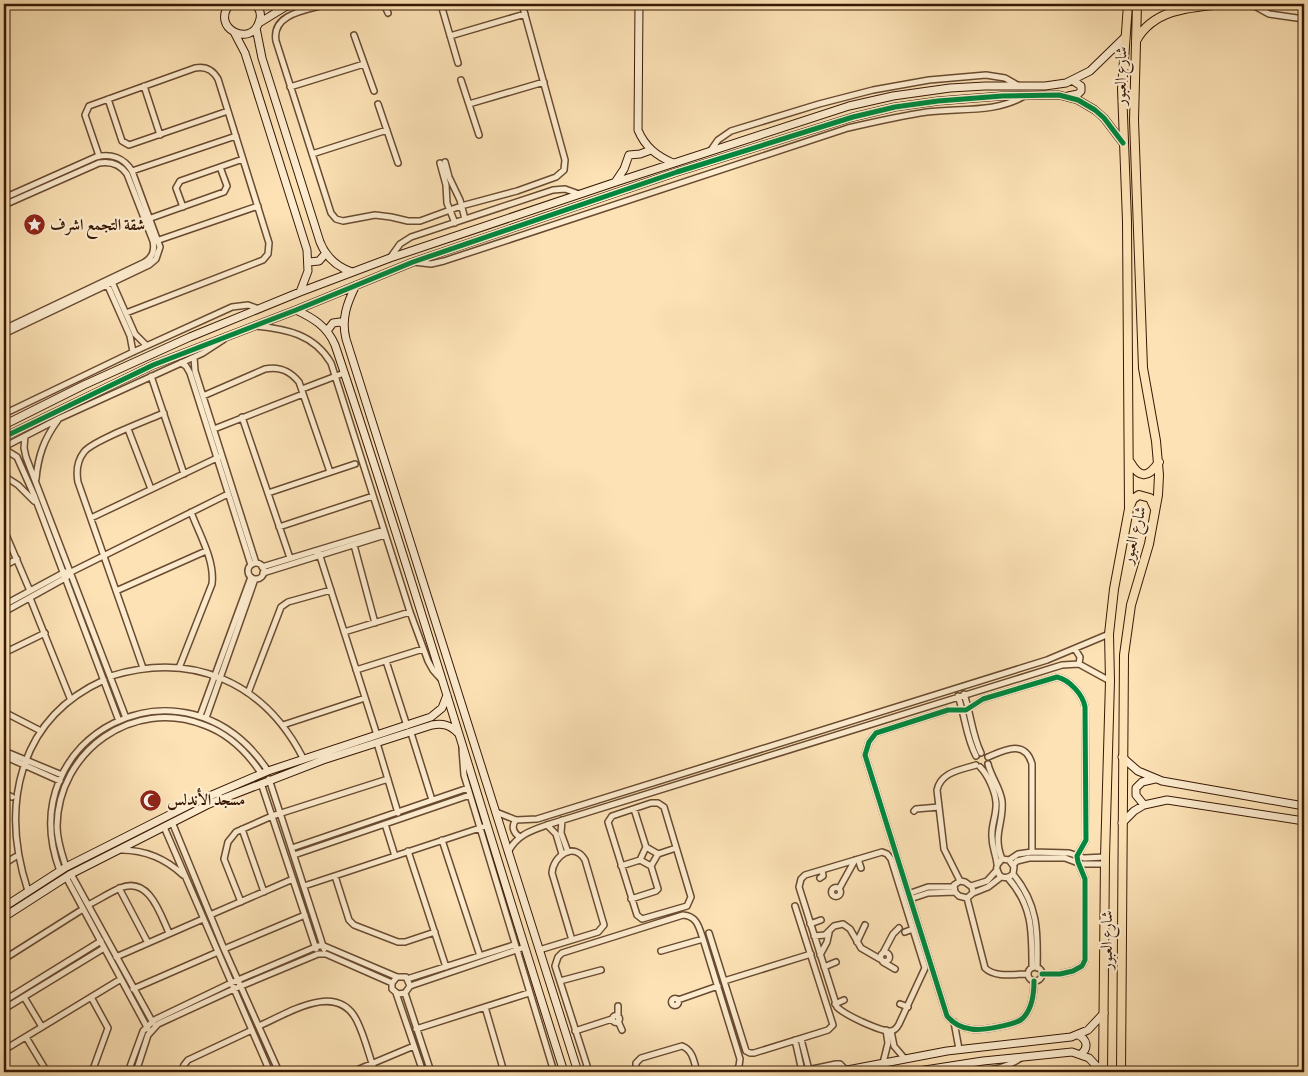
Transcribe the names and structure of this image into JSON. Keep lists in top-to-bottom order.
{
  "streets": {
    "main road": ["شارع العبور"]
  },
  "places": {
    "place": ["شقة التجمع اشرف"],
    "mosque": ["مسجد الأندلس"]
  }
}
